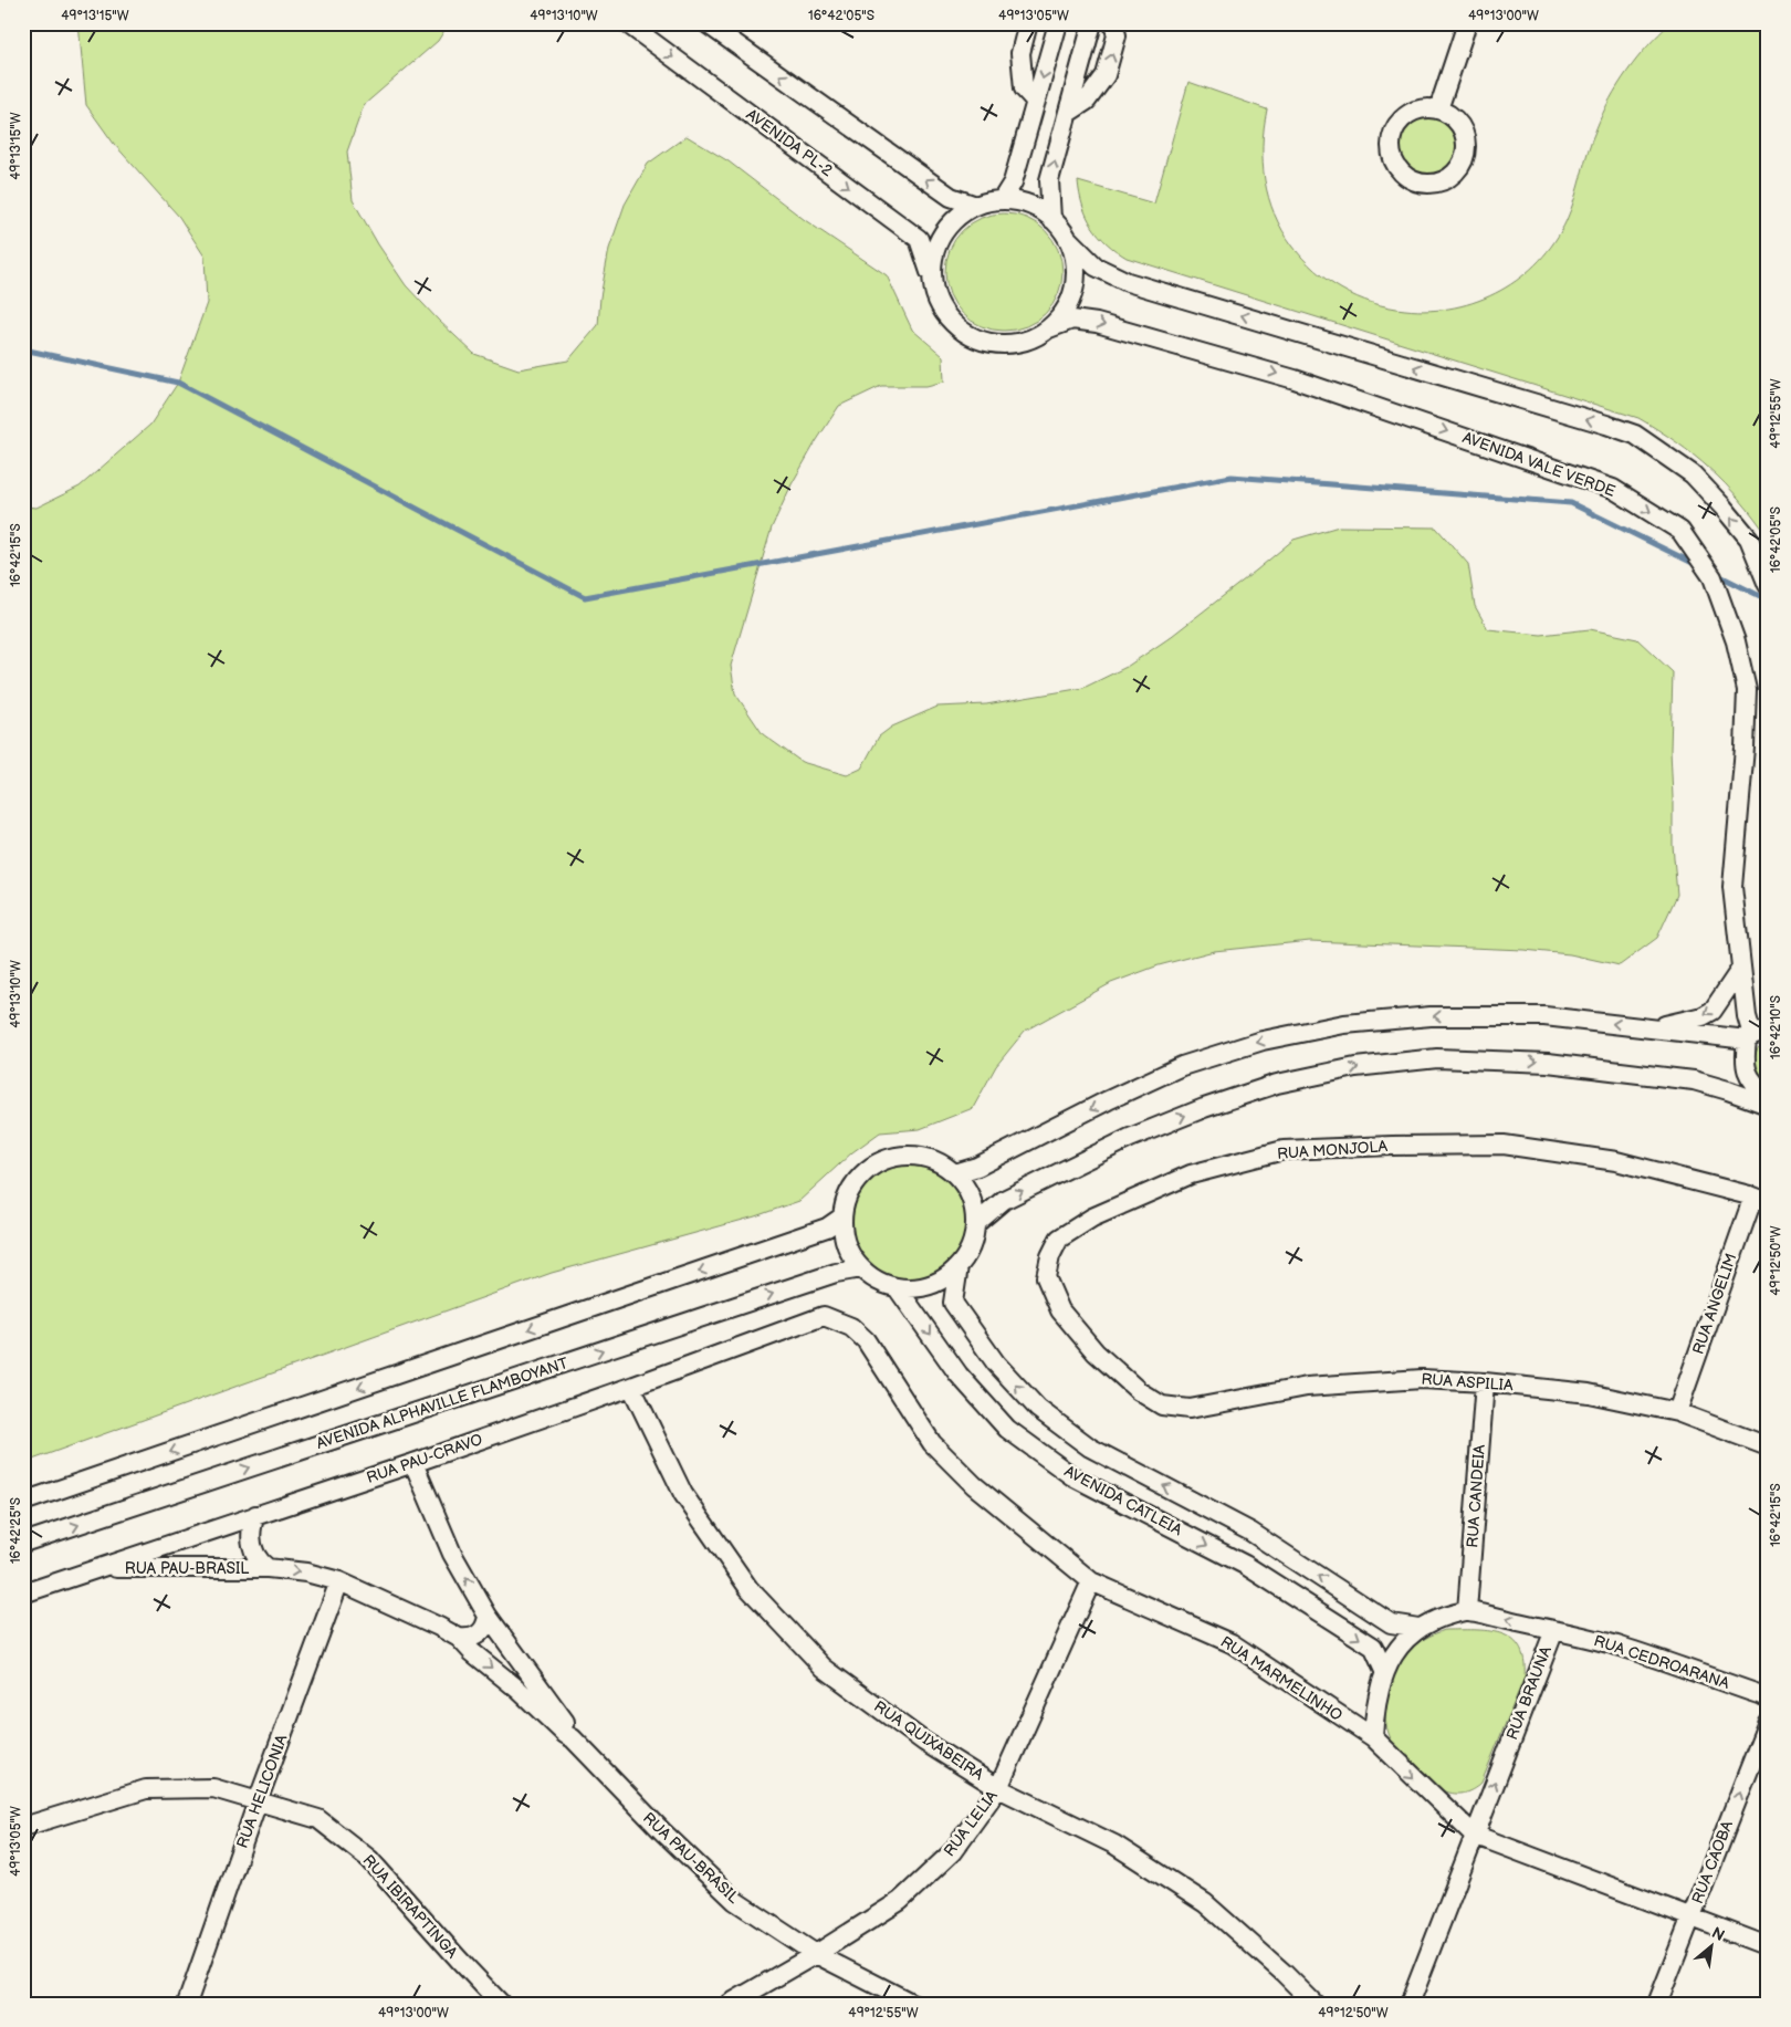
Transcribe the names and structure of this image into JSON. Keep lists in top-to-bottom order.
{
  "streets": {
    "street": [
      "AVENIDA PL-2",
      "AVENIDA VALE VERDE",
      "RUA MONJOLA",
      "RUA ANGELIM",
      "RUA ASPILIA",
      "AVENIDA ALPHAVILLE FLAMBOYANT",
      "RUA PAU-CRAVO",
      "RUA CANDEIA",
      "AVENIDA CATLEIA",
      "RUA PAU-BRASIL",
      "RUA CEDROARANA",
      "RUA MARMELINHO",
      "RUA BRAUNA",
      "RUA QUIXABEIRA",
      "RUA HELICONIA",
      "RUA LELIA",
      "RUA CAOBA",
      "RUA IBIRAPTINGA"
    ]
  },
  "crossings": [
    ["AVENIDA PL-2", "AVENIDA VALE VERDE"],
    ["RUA MONJOLA", "RUA ANGELIM"],
    ["RUA MONJOLA", "RUA ASPILIA"],
    ["RUA ANGELIM", "RUA ASPILIA"],
    ["RUA ASPILIA", "RUA CANDEIA"],
    ["AVENIDA ALPHAVILLE FLAMBOYANT", "AVENIDA CATLEIA"],
    ["RUA PAU-CRAVO", "RUA PAU-BRASIL"],
    ["RUA PAU-CRAVO", "RUA MARMELINHO"],
    ["RUA PAU-CRAVO", "RUA QUIXABEIRA"],
    ["RUA CANDEIA", "RUA BRAUNA"],
    ["AVENIDA CATLEIA", "RUA BRAUNA"],
    ["RUA PAU-BRASIL", "RUA HELICONIA"],
    ["RUA PAU-BRASIL", "RUA LELIA"],
    ["RUA CEDROARANA", "RUA BRAUNA"],
    ["RUA MARMELINHO", "RUA BRAUNA"],
    ["RUA MARMELINHO", "RUA LELIA"],
    ["RUA MARMELINHO", "RUA CAOBA"],
    ["RUA QUIXABEIRA", "RUA LELIA"],
    ["RUA HELICONIA", "RUA IBIRAPTINGA"]
  ],
  "one_way": ["RUA CAOBA"],
  "north": "top right",
  "coordinates": [
    "49°13'15\"W",
    "49°13'10\"W",
    "16°42'05\"S",
    "49°13'05\"W",
    "49°13'00\"W",
    "49°12'55\"W",
    "16°42'15\"S",
    "16°42'10\"S",
    "49°12'50\"W",
    "16°42'25\"S"
  ]
}
